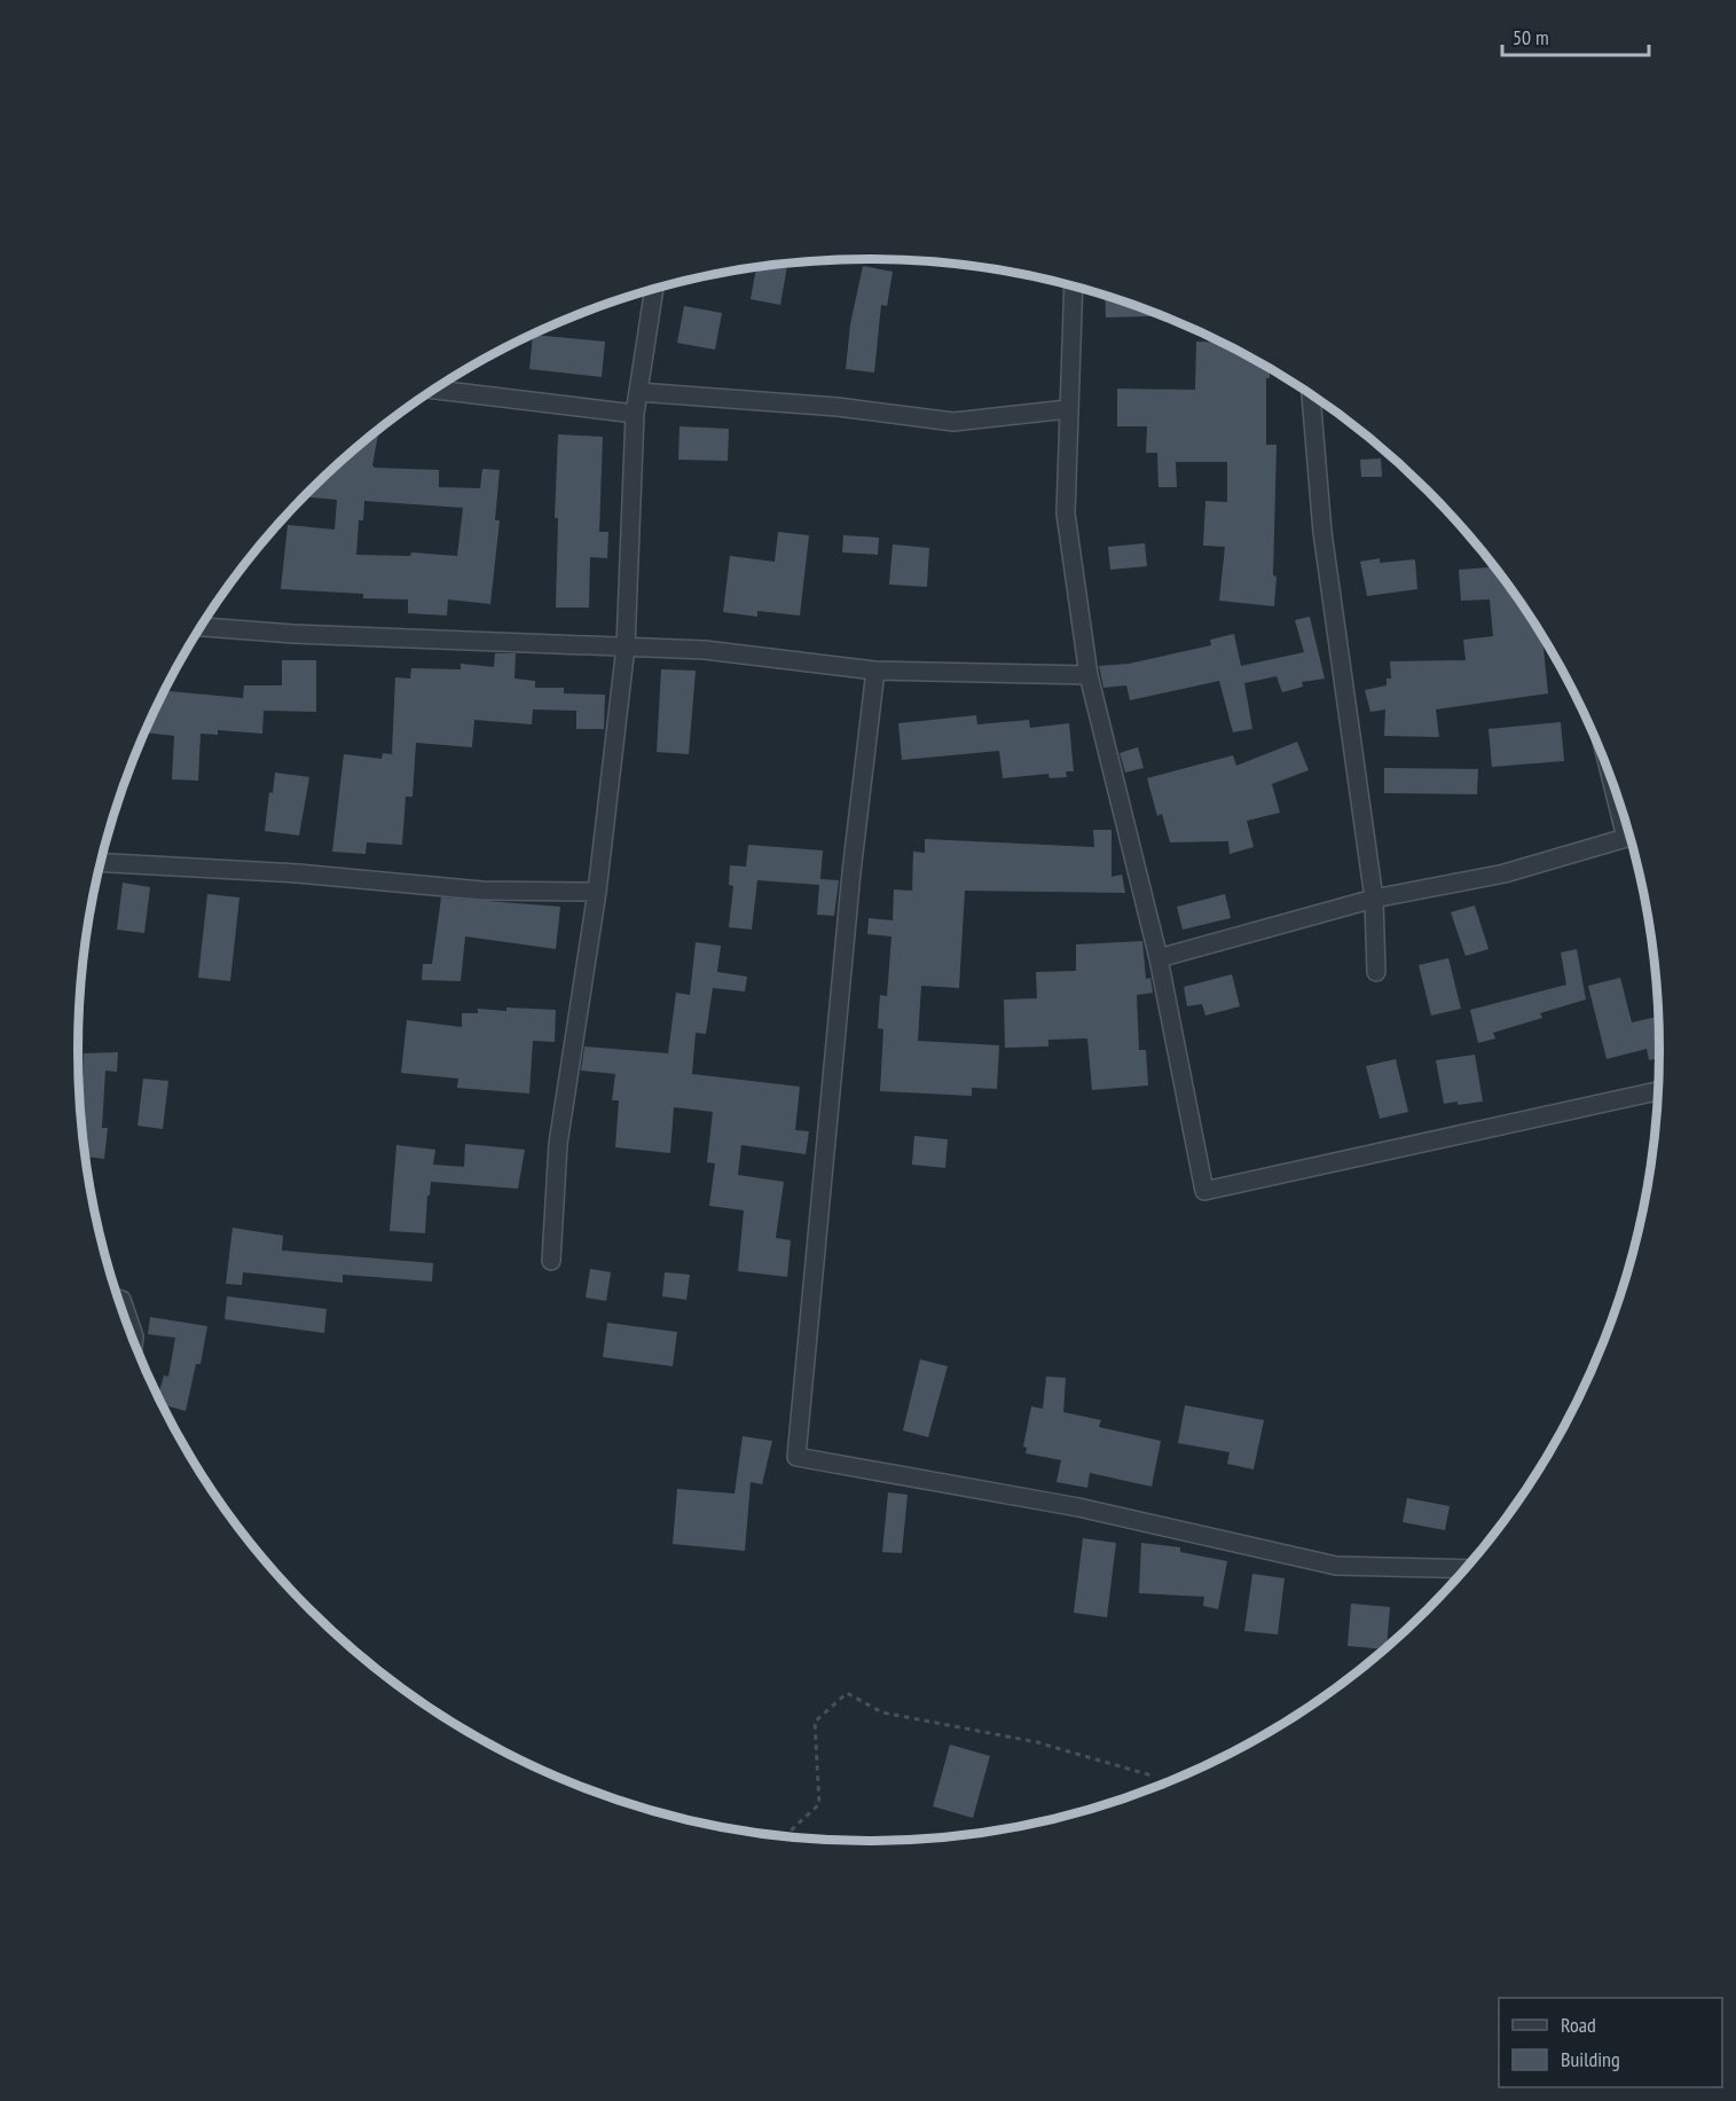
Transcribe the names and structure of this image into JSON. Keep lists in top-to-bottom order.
{
  "legend": ["Road", "Building"],
  "scale_bar": "50 m"
}
